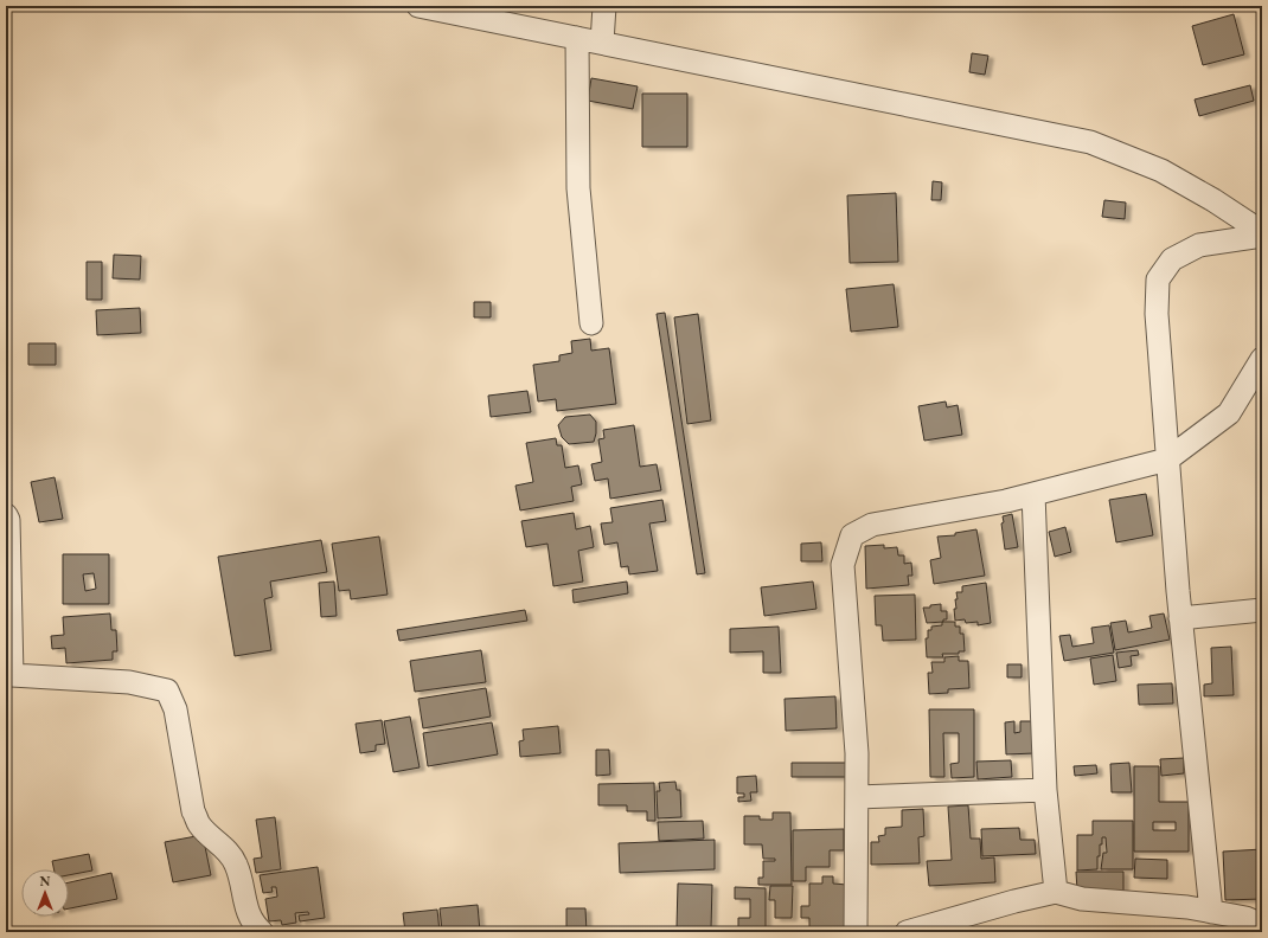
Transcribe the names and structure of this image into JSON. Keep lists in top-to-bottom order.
{
  "north": "top"
}
